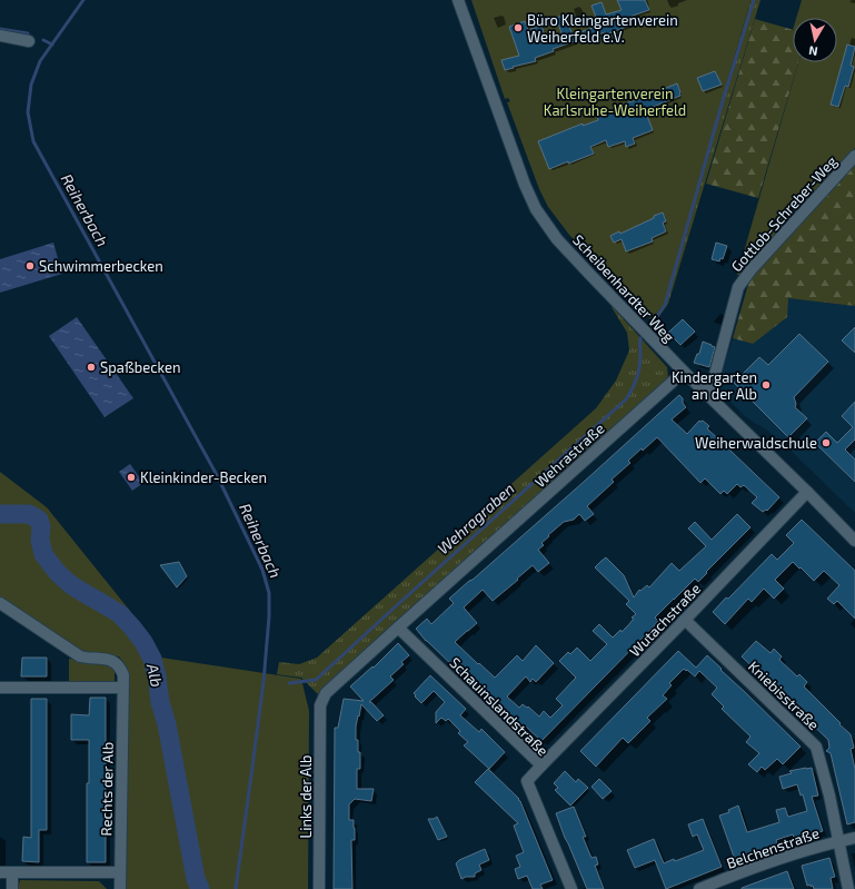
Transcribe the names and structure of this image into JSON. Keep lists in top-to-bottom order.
{
  "streets": {
    "street": [
      "Gottlob-Schreber-Weg",
      "Scheibenhardter Weg",
      "Wehrastraße",
      "Wutachstraße",
      "Kniebisstraße",
      "Schauinslandstraße",
      "Rechts der Alb",
      "Links der Alb",
      "Belchenstraße"
    ]
  },
  "crossings": [
    ["Gottlob-Schreber-Weg", "Scheibenhardter Weg"],
    ["Scheibenhardter Weg", "Wehrastraße"],
    ["Scheibenhardter Weg", "Wutachstraße"],
    ["Wehrastraße", "Schauinslandstraße"],
    ["Wehrastraße", "Links der Alb"],
    ["Wutachstraße", "Kniebisstraße"],
    ["Wutachstraße", "Schauinslandstraße"],
    ["Kniebisstraße", "Belchenstraße"]
  ],
  "water": ["Reiherbach", "Wehragraben", "Alb"],
  "parks": ["Kleingartenverein Karlsruhe-Weiherfeld"],
  "places": [
    "Büro Kleingartenverein Weiherfeld e.V.",
    "Schwimmerbecken",
    "Spaßbecken",
    "Kindergarten an der Alb",
    "Weiherwaldschule",
    "Kleinkinder-Becken"
  ],
  "north": "bottom"
}
